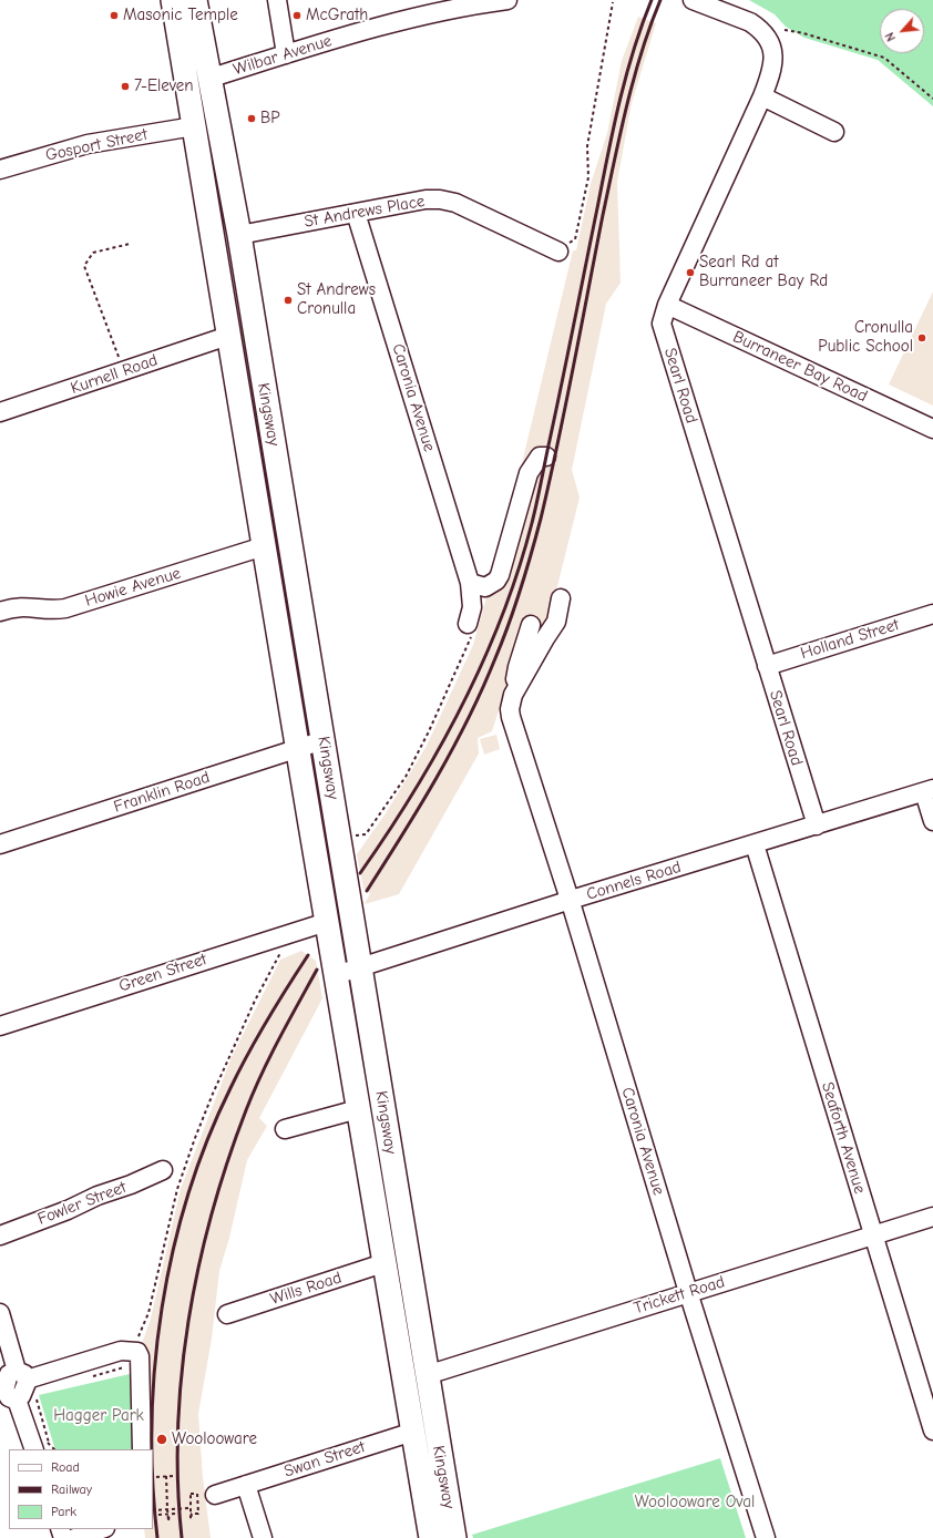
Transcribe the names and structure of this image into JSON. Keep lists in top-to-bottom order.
{
  "streets": {
    "main road": ["Wilbar Avenue", "St Andrews Place", "Kingsway"],
    "street": [
      "Gosport Street",
      "Burraneer Bay Road",
      "Kurnell Road",
      "Searl Road",
      "Caronia Avenue",
      "Howie Avenue",
      "Holland Street",
      "Franklin Road",
      "Connels Road",
      "Green Street",
      "Seaforth Avenue",
      "Fowler Street",
      "Wills Road",
      "Trickett Road",
      "Swan Street"
    ]
  },
  "crossings": [
    ["Wilbar Avenue", "Kingsway"],
    ["Gosport Street", "Kingsway"],
    ["St Andrews Place", "Caronia Avenue"],
    ["St Andrews Place", "Kingsway"],
    ["Burraneer Bay Road", "Searl Road"],
    ["Kurnell Road", "Kingsway"],
    ["Searl Road", "Holland Street"],
    ["Searl Road", "Connels Road"],
    ["Caronia Avenue", "Connels Road"],
    ["Caronia Avenue", "Trickett Road"],
    ["Kingsway", "Howie Avenue"],
    ["Kingsway", "Franklin Road"],
    ["Kingsway", "Connels Road"],
    ["Kingsway", "Green Street"],
    ["Kingsway", "Wills Road"],
    ["Kingsway", "Trickett Road"],
    ["Kingsway", "Swan Street"],
    ["Connels Road", "Seaforth Avenue"],
    ["Seaforth Avenue", "Trickett Road"]
  ],
  "parks": ["Hagger Park", "Woolooware Oval"],
  "places": [
    "Masonic Temple",
    "McGrath",
    "7-Eleven",
    "BP",
    "Searl Rd at Burraneer Bay Rd",
    "St Andrews Cronulla",
    "Cronulla Public School",
    "Woolooware"
  ],
  "legend": ["Road", "Railway", "Park"],
  "north": "bottom left"
}
